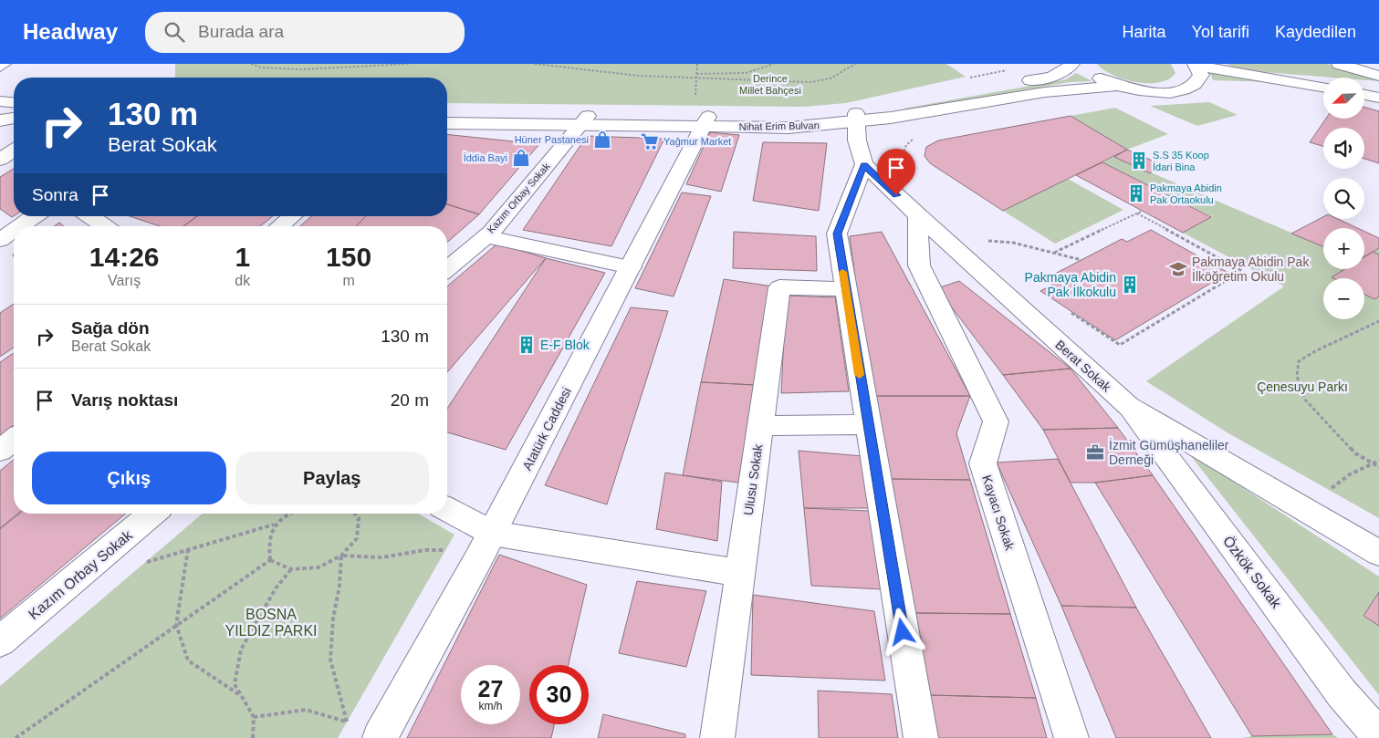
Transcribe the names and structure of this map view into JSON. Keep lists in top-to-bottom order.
{
  "streets": {
    "main road": [
      "Nihat Erim Bulvarı",
      "Kazım Orbay Sokak",
      "Berat Sokak",
      "Atatürk Caddesi",
      "Ulusu Sokak",
      "Kayacı Sokak",
      "Özkök Sokak"
    ]
  },
  "crossings": [
    ["Nihat Erim Bulvarı", "Kazım Orbay Sokak"],
    ["Nihat Erim Bulvarı", "Berat Sokak"],
    ["Nihat Erim Bulvarı", "Atatürk Caddesi"],
    ["Berat Sokak", "Kayacı Sokak"],
    ["Berat Sokak", "Özkök Sokak"]
  ],
  "parks": ["Derince Millet Bahçesi", "Çenesuyu Parkı", "BOSNA YILDIZ PARKI"],
  "places": {
    "shop": ["Hüner Pastanesi", "İddia Bayi"],
    "supermarket": ["Yağmur Market"],
    "building": [
      "S.S 35 Koop İdari Bina",
      "Pakmaya Abidin Pak Ortaokulu",
      "Pakmaya Abidin Pak İlkokulu",
      "E-F Blok"
    ],
    "school or university": ["Pakmaya Abidin Pak İlköğretim Okulu"],
    "office": ["İzmit Gümüşhaneliler Derneği"]
  },
  "north": "bottom left",
  "page": {
    "header": "Headway",
    "search": "Burada ara",
    "nav": ["Harita", "Yol tarifi", "Kaydedilen"],
    "map_buttons": ["+", "−"],
    "turn": ["130 m", "Berat Sokak"],
    "then": "Sonra",
    "eta": [
      "14:26",
      "Varış",
      "1",
      "dk",
      "150",
      "m"
    ],
    "list": [
      {
        "name": "Sağa dön",
        "note": "Berat Sokak",
        "value": "130 m"
      },
      {
        "name": "Varış noktası",
        "value": "20 m"
      }
    ],
    "buttons": ["Çıkış", "Paylaş"],
    "speed": "27 km/h",
    "limit": "30"
  }
}
